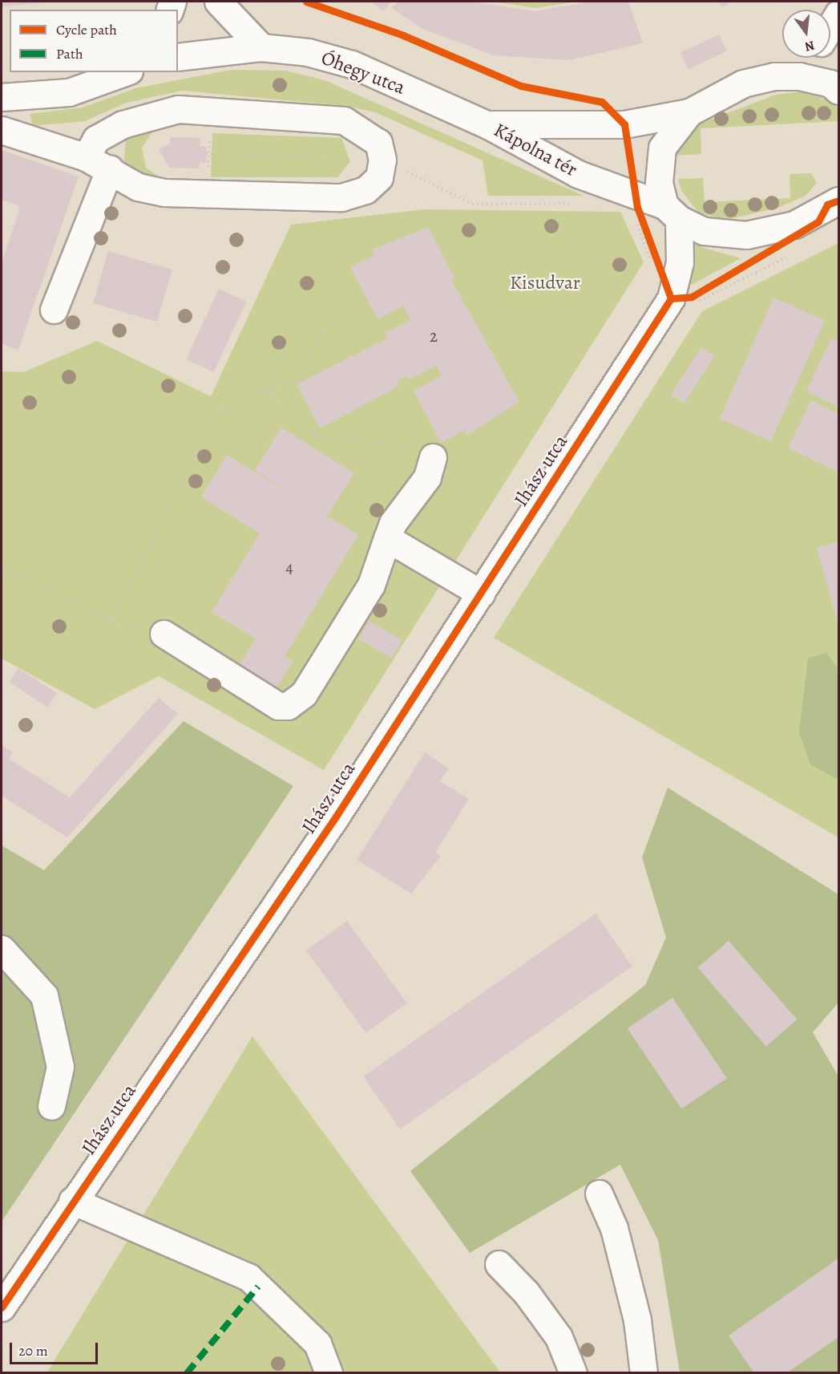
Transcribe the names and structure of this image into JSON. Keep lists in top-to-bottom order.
{
  "streets": {
    "street": ["Óhegy utca", "Kápolna tér", "Ihász utca"]
  },
  "crossings": [
    ["Óhegy utca", "Kápolna tér"],
    ["Kápolna tér", "Ihász utca"]
  ],
  "parks": ["Kisudvar"],
  "house_numbers": ["2", "4"],
  "legend": ["Cycle path", "Path"],
  "scale_bar": "20 m",
  "north": "bottom"
}
